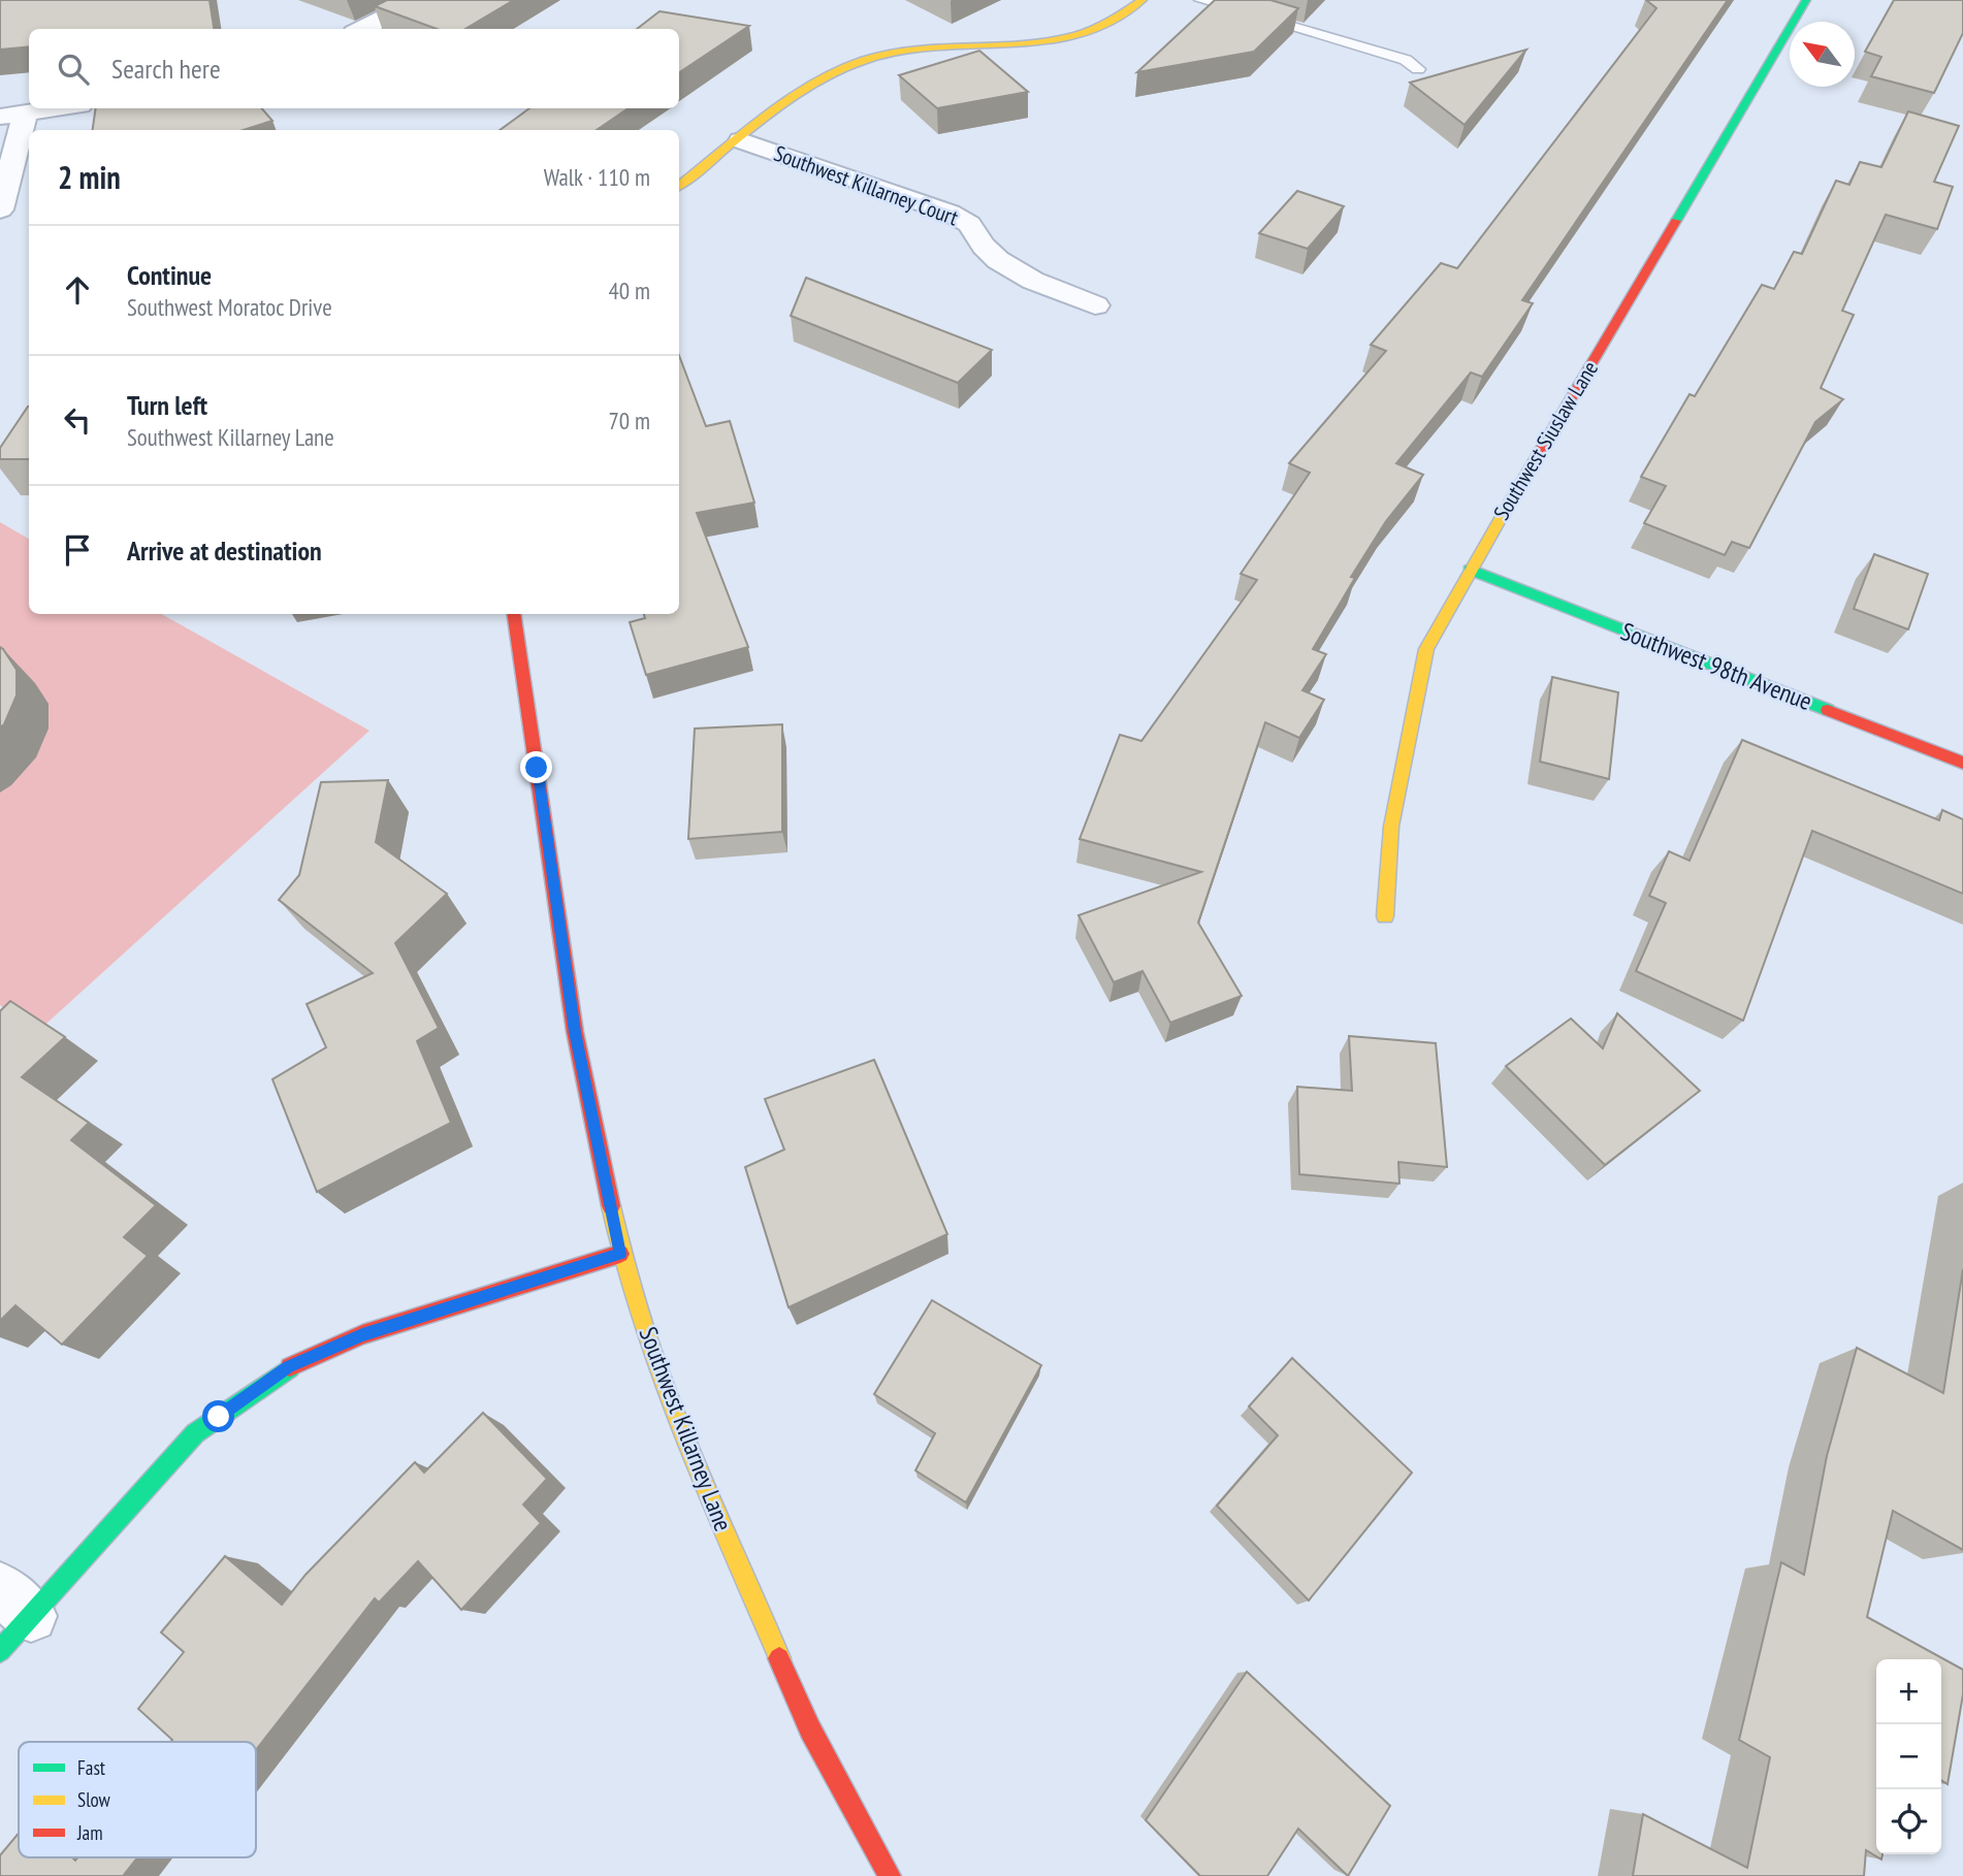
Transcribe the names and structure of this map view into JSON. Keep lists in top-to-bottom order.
{
  "streets": {
    "street": [
      "Southwest Killarney Court",
      "Southwest Siuslaw Lane",
      "Southwest 98th Avenue",
      "Southwest Killarney Lane"
    ]
  },
  "crossings": [
    ["Southwest Siuslaw Lane", "Southwest 98th Avenue"]
  ],
  "legend": ["Fast", "Slow", "Jam"],
  "north": "top left",
  "page": {
    "search": "Search here",
    "heading": ["2 min", "Walk · 110 m"],
    "list": [
      ["Continue", "Southwest Moratoc Drive", "40 m"],
      ["Turn left", "Southwest Killarney Lane", "70 m"],
      "Arrive at destination"
    ],
    "map_buttons": ["+", "−"]
  }
}
